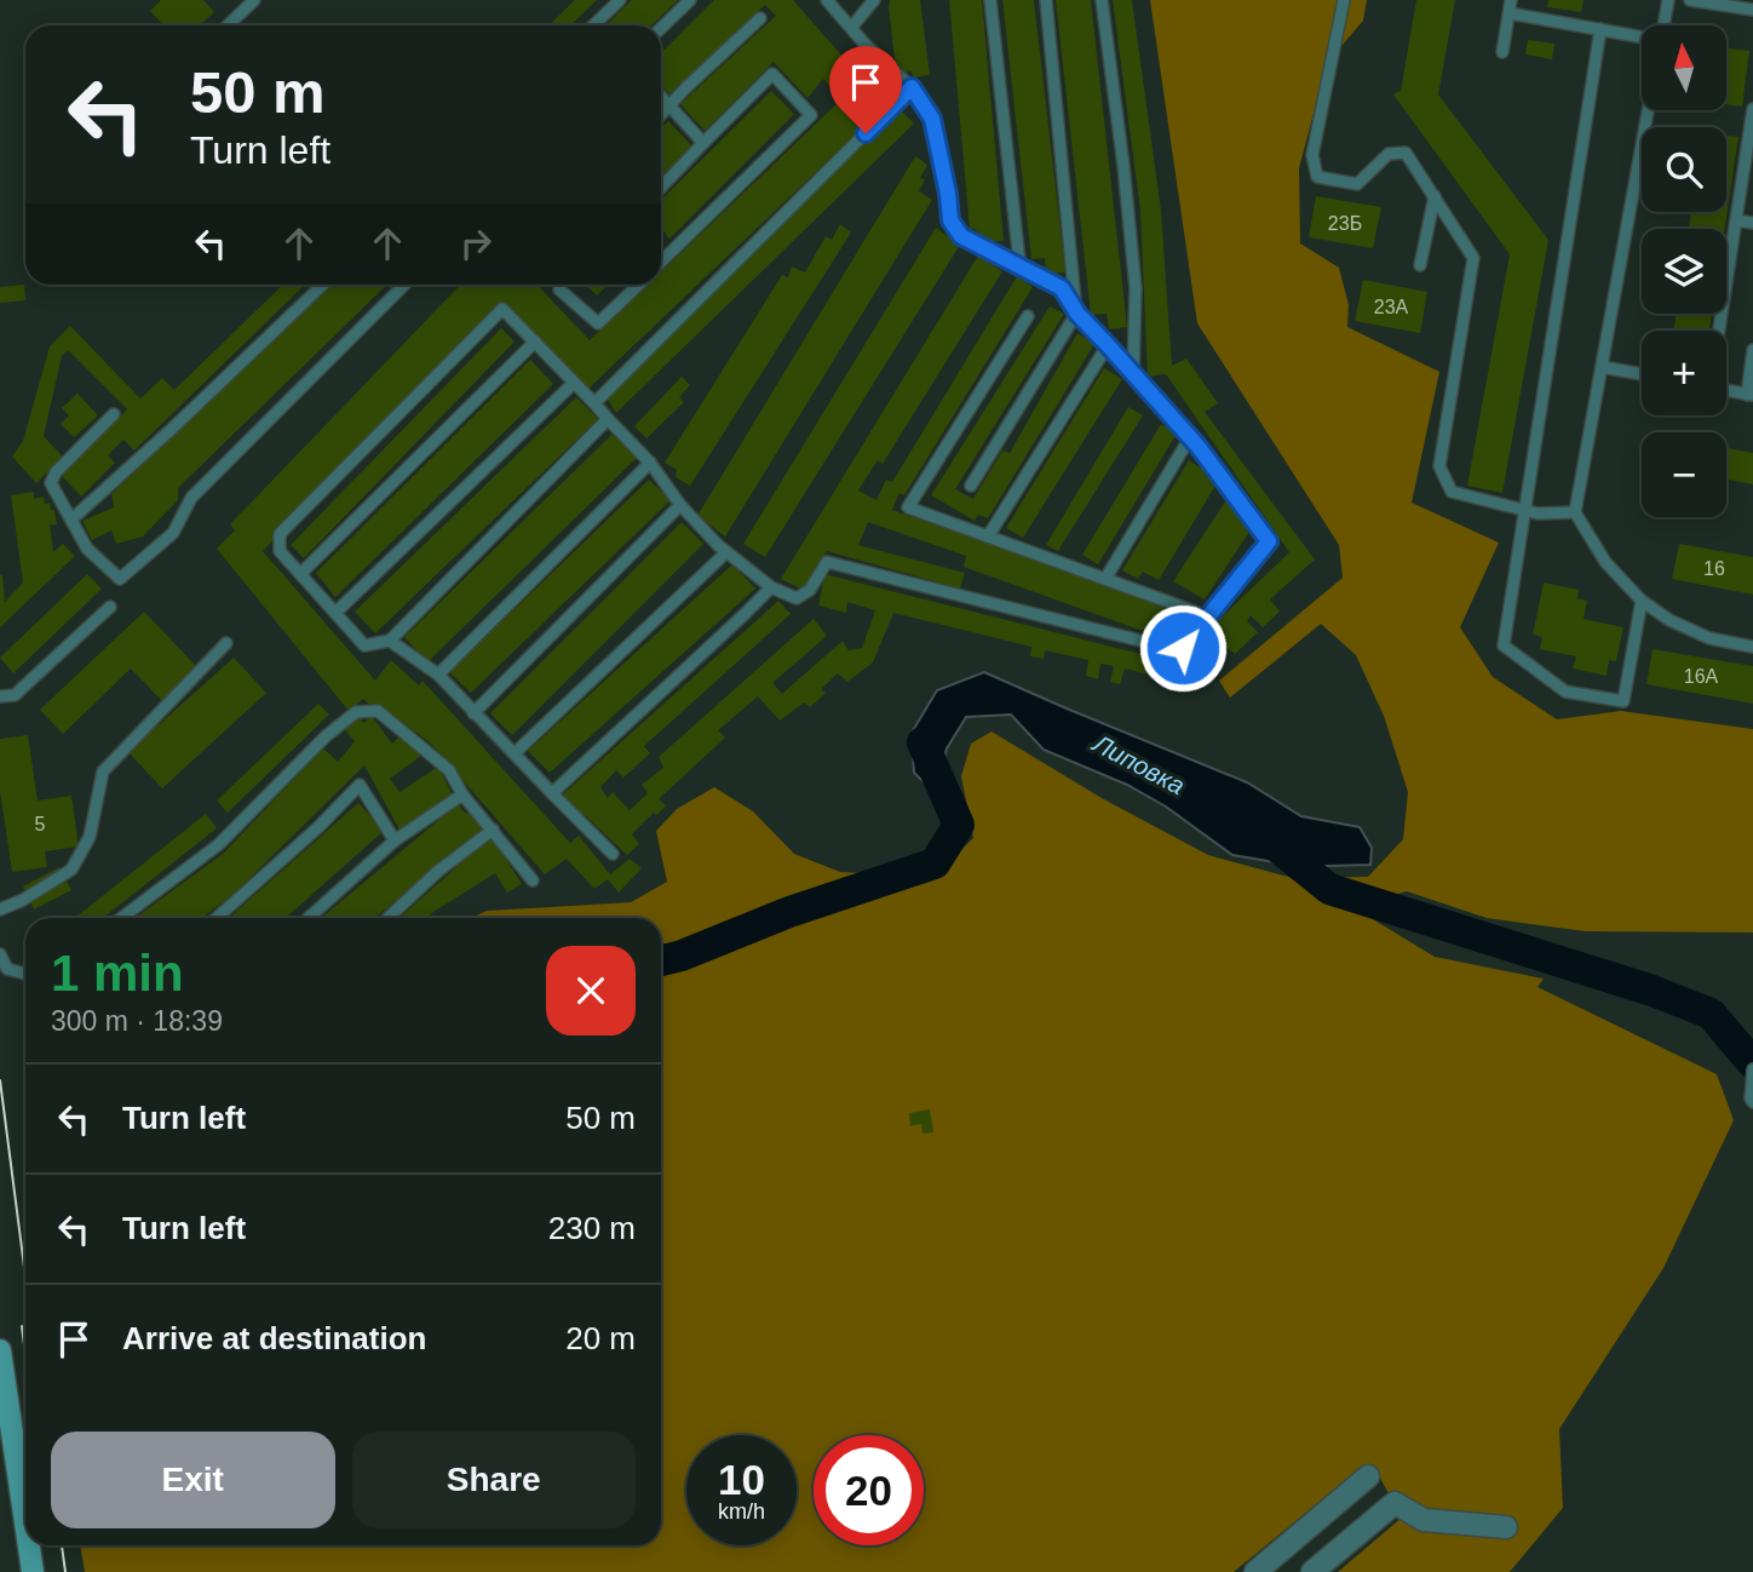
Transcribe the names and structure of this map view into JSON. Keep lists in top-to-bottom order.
{
  "water": ["Липовка"],
  "house_numbers": [
    "23Б",
    "23А",
    "16",
    "16А",
    "5"
  ],
  "north": "top",
  "page": {
    "map_buttons": ["+", "−"],
    "turn": ["50 m", "Turn left"],
    "heading": ["1 min", "300 m · 18:39"],
    "list": [
      {
        "name": "Turn left",
        "value": "50 m"
      },
      {
        "name": "Turn left",
        "value": "230 m"
      },
      {
        "name": "Arrive at destination",
        "value": "20 m"
      }
    ],
    "buttons": ["Exit", "Share"],
    "speed": "10 km/h",
    "limit": "20"
  }
}
